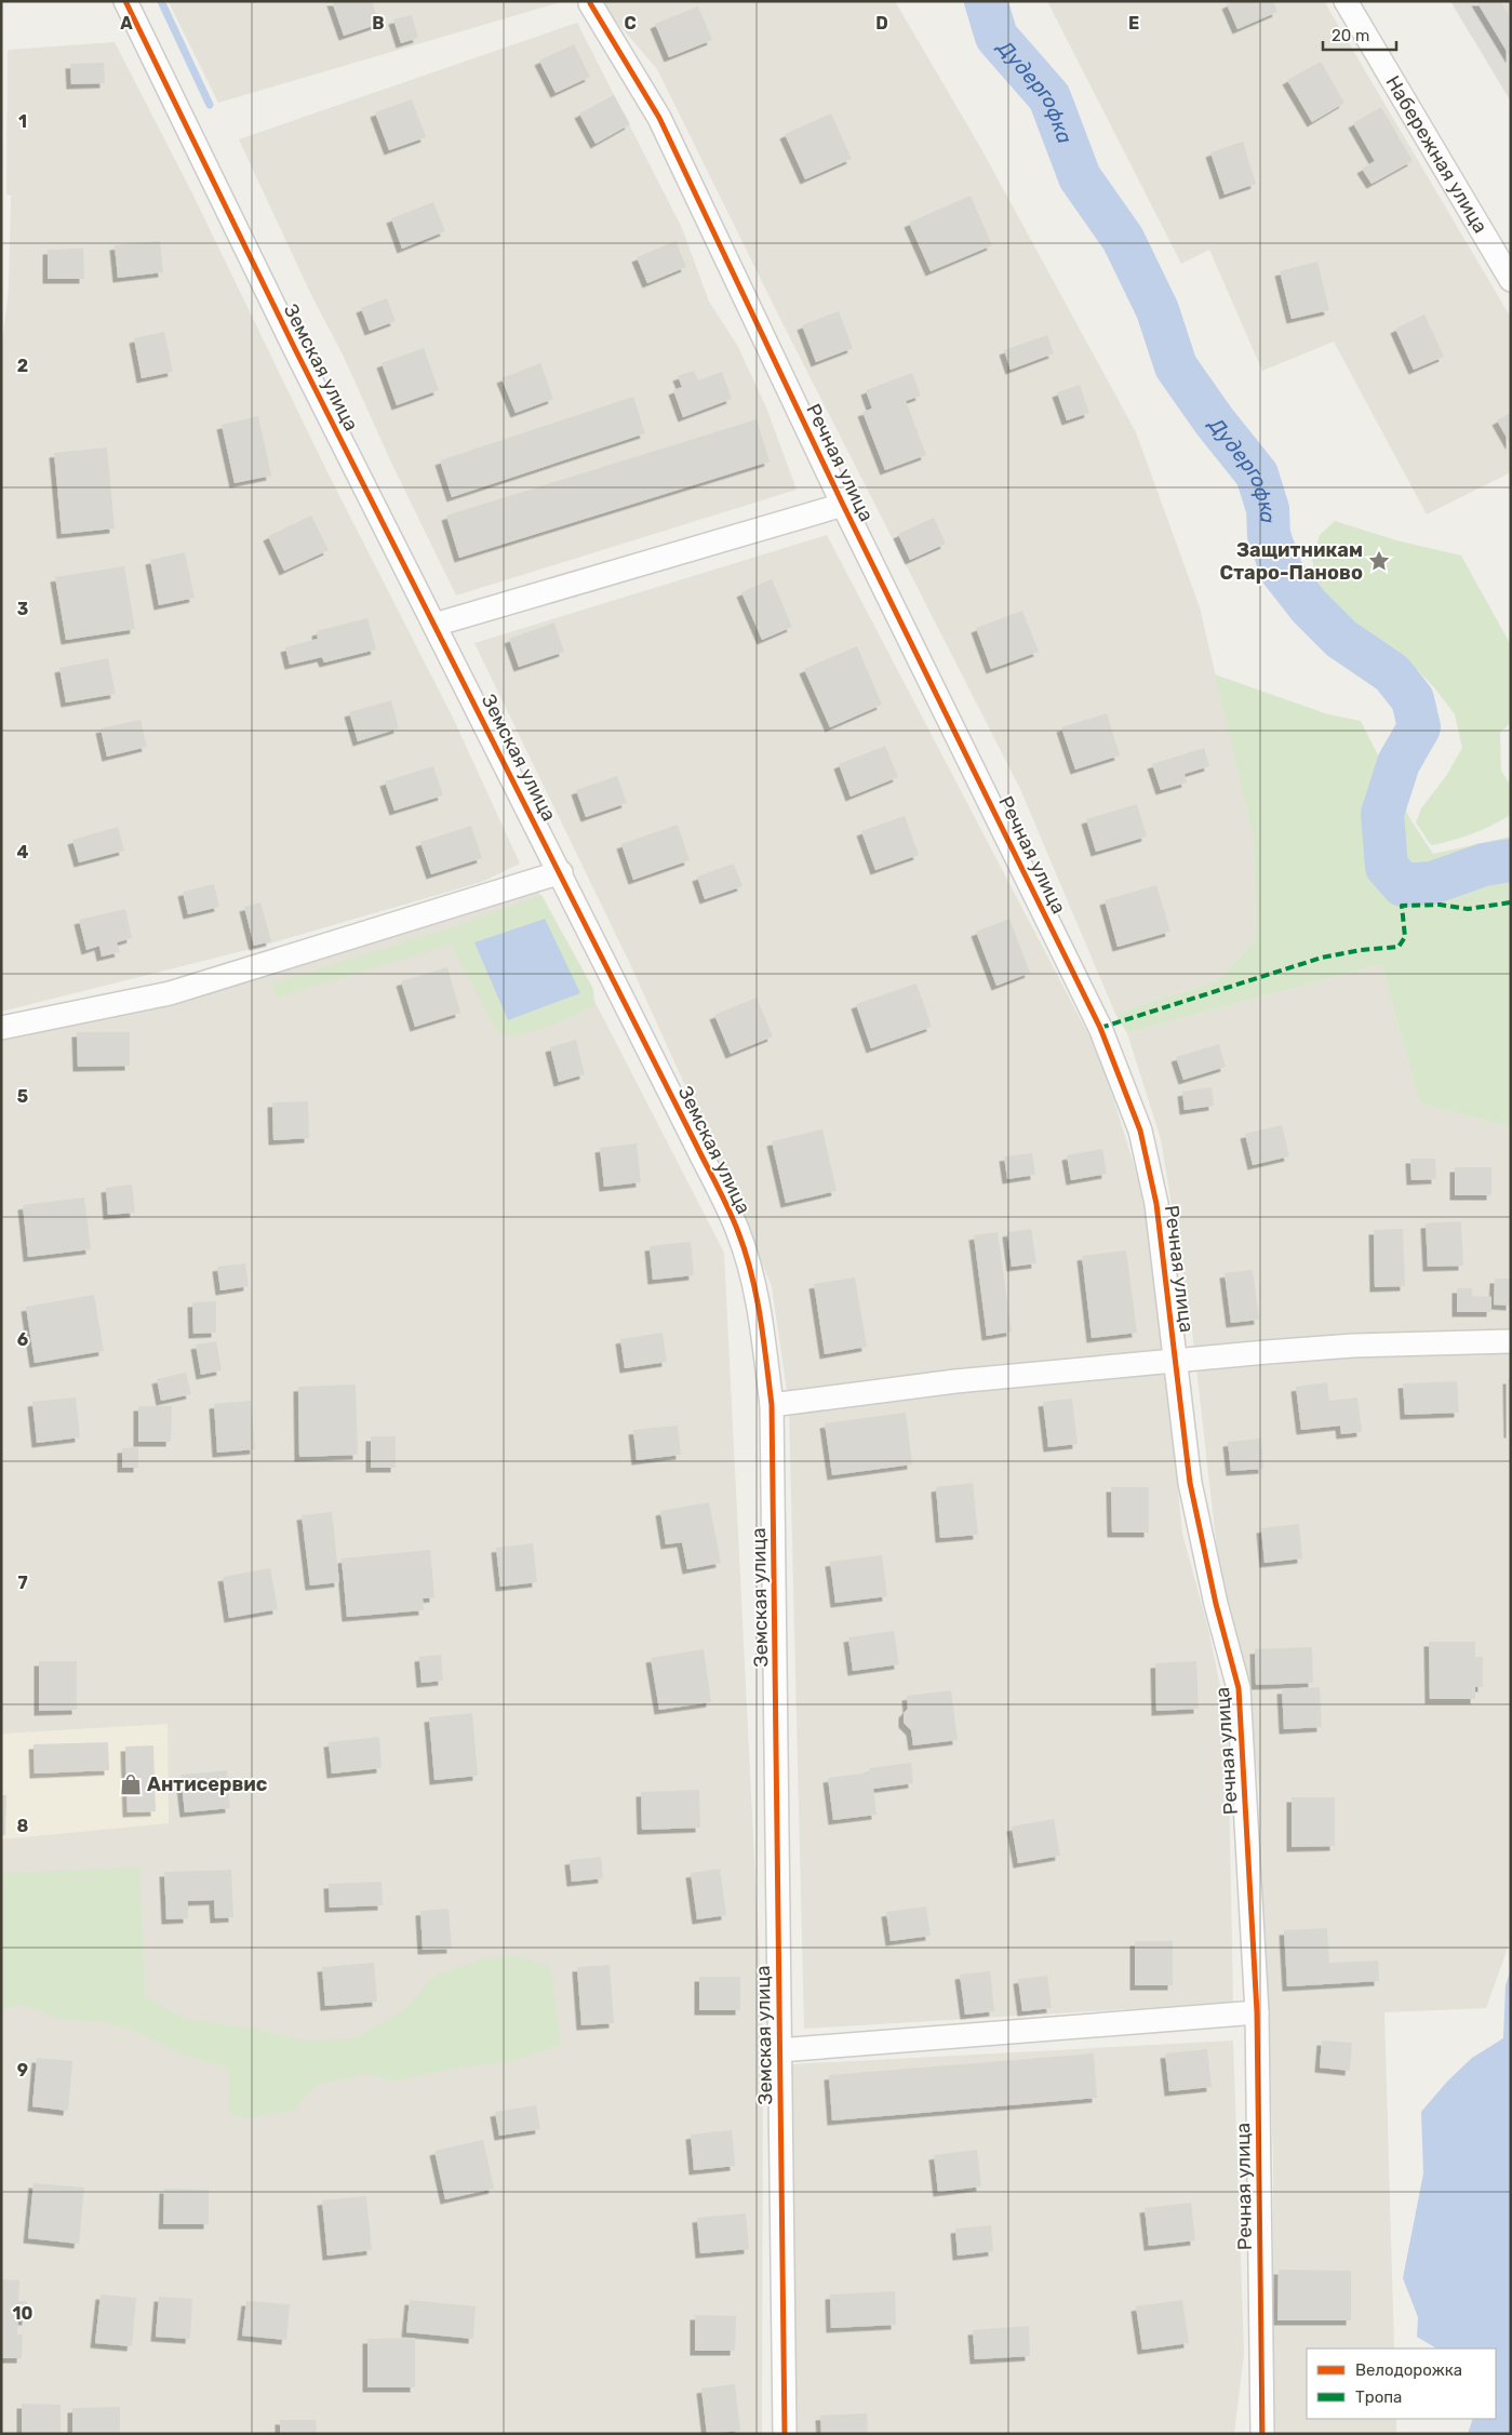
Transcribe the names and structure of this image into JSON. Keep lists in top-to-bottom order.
{
  "streets": {
    "street": ["Набережная улица", "Земская улица", "Речная улица"]
  },
  "water": ["Дудергофка"],
  "places": {
    "place": ["Защитникам Старо-Паново"],
    "shop": ["Антисервис"]
  },
  "legend": ["Велодорожка", "Тропа"],
  "scale_bar": "20 m",
  "grid": {
    "columns": [
      "A",
      "B",
      "C",
      "D",
      "E"
    ],
    "rows": [
      "1",
      "2",
      "3",
      "4",
      "5",
      "6",
      "7",
      "8",
      "9",
      "10"
    ]
  }
}
